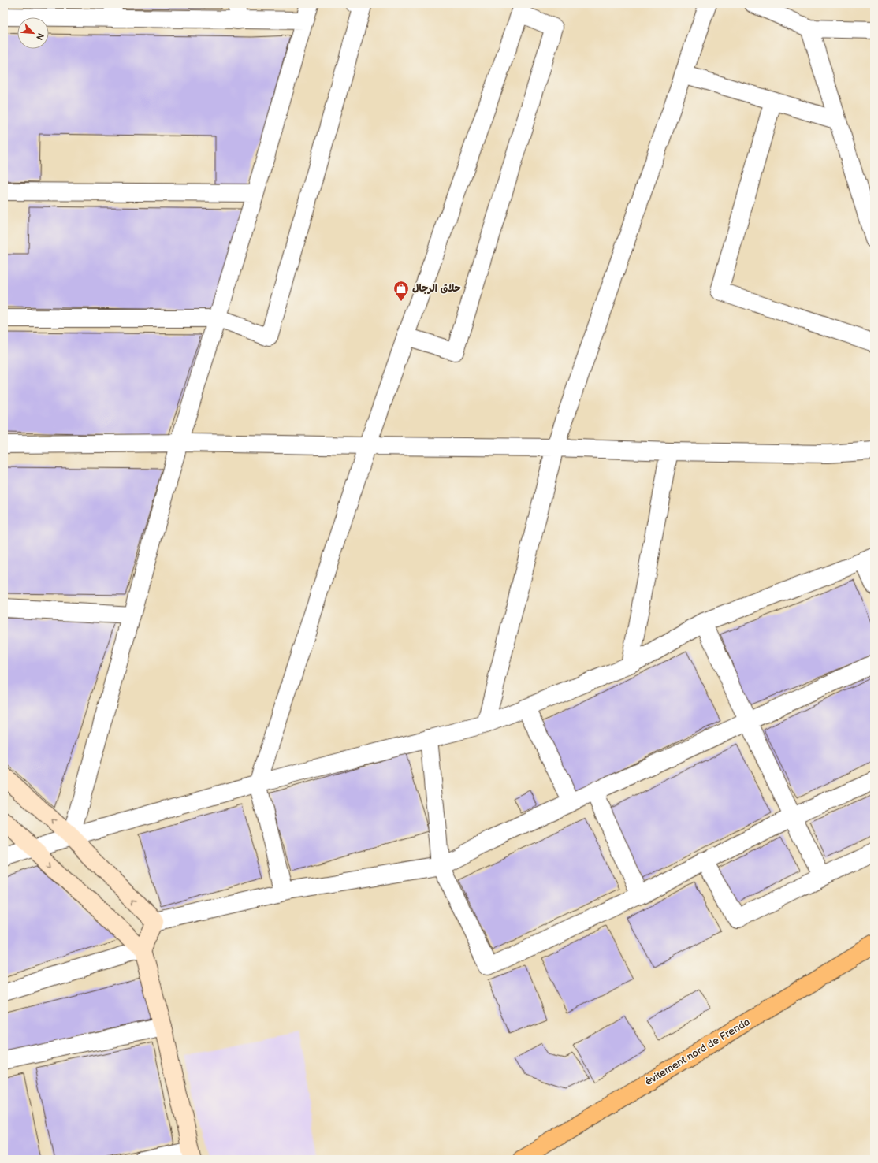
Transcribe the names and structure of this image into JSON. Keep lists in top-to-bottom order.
{
  "streets": {
    "main road": ["évitement nord de Frenda"]
  },
  "places": {
    "shop": ["حلاق الرجال"]
  },
  "north": "bottom right"
}
